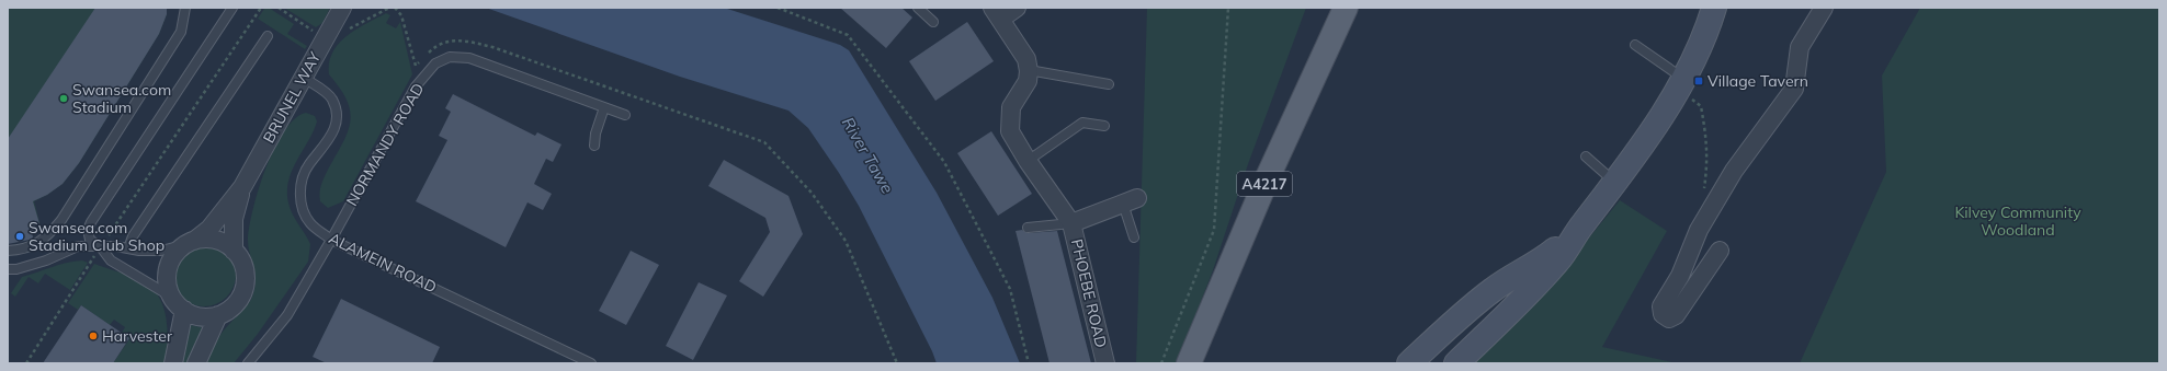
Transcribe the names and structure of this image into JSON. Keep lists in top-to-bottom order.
{
  "streets": {
    "main road": ["A4217"],
    "street": ["BRUNEL WAY", "PHOEBE ROAD"],
    "lane": ["NORMANDY ROAD", "ALAMEIN ROAD"]
  },
  "crossings": [
    ["BRUNEL WAY", "ALAMEIN ROAD"],
    ["NORMANDY ROAD", "ALAMEIN ROAD"]
  ],
  "water": ["River Tawe"],
  "parks": ["Kilvey Community Woodland"],
  "places": {
    "transit": ["Village Tavern"],
    "other": ["Swansea.com Stadium", "Swansea.com Stadium Club Shop", "Harvester"]
  }
}
